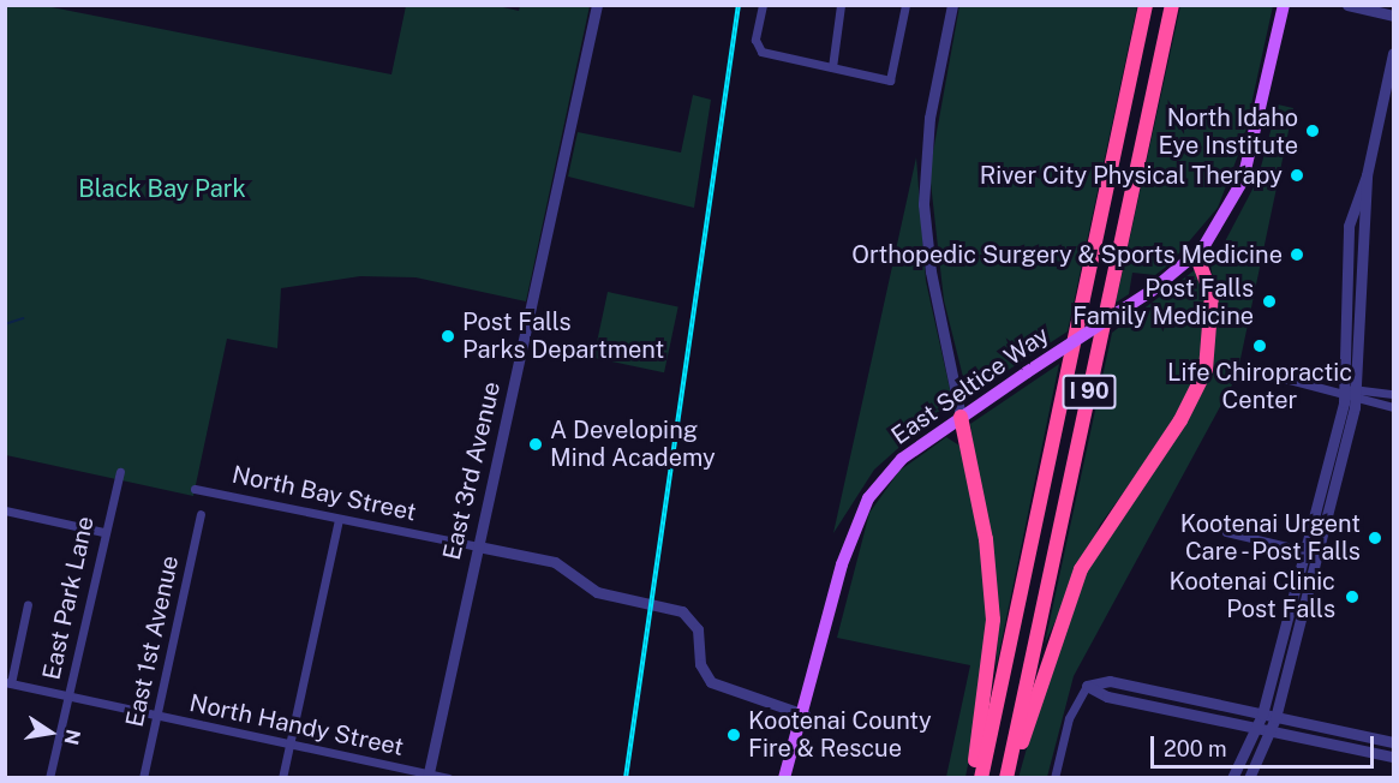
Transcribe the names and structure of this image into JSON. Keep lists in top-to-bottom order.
{
  "streets": {
    "highway": ["I 90"],
    "main road": ["East Seltice Way"],
    "street": [
      "East 3rd Avenue",
      "North Bay Street",
      "East Park Lane",
      "East 1st Avenue",
      "North Handy Street"
    ]
  },
  "crossings": [
    ["East Seltice Way", "North Bay Street"],
    ["East 3rd Avenue", "North Bay Street"],
    ["East 3rd Avenue", "North Handy Street"],
    ["East Park Lane", "North Handy Street"],
    ["East 1st Avenue", "North Handy Street"]
  ],
  "parks": ["Black Bay Park"],
  "places": [
    "North Idaho Eye Institute",
    "River City Physical Therapy",
    "Orthopedic Surgery & Sports Medicine",
    "Post Falls Family Medicine",
    "Post Falls Parks Department",
    "Life Chiropractic Center",
    "A Developing Mind Academy",
    "Kootenai Urgent Care - Post Falls",
    "Kootenai Clinic Post Falls",
    "Kootenai County Fire & Rescue"
  ],
  "scale_bar": "200 m",
  "north": "right"
}
